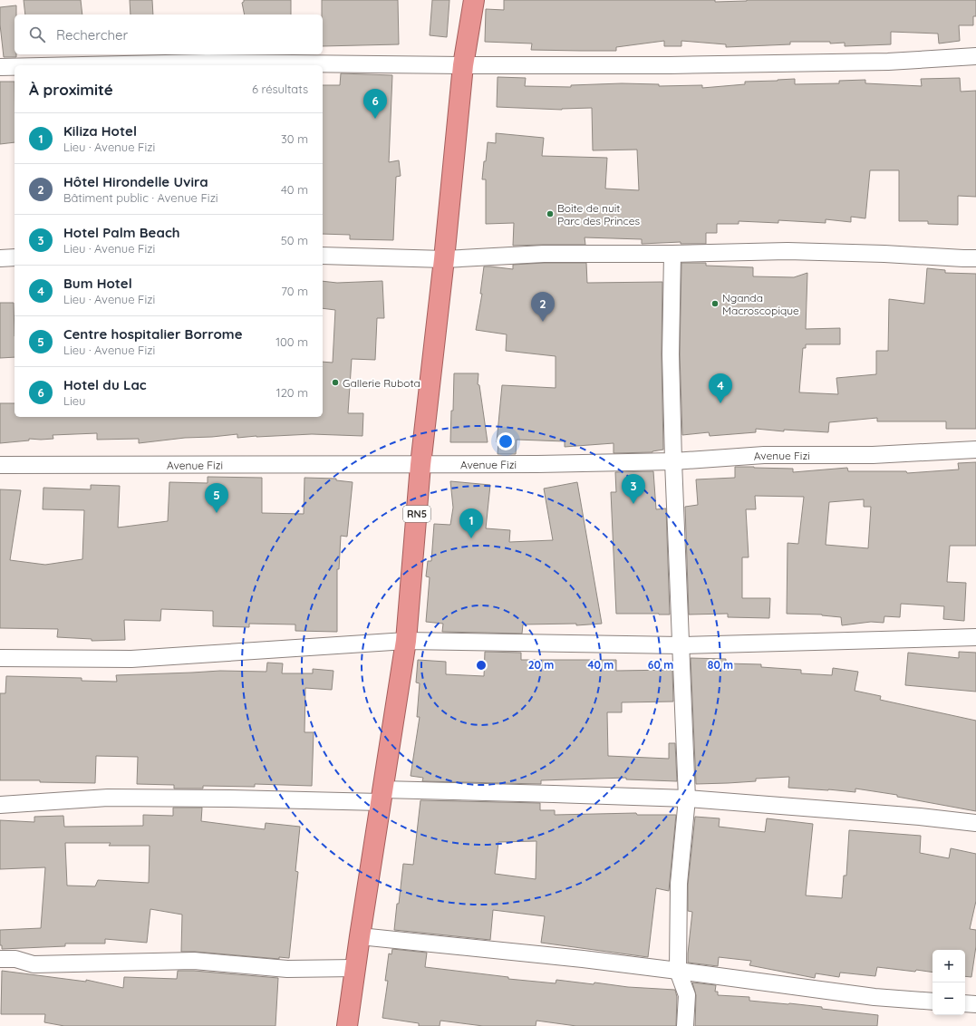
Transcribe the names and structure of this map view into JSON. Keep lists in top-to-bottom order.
{
  "streets": {
    "highway": ["RN5"],
    "street": ["Avenue Fizi"]
  },
  "crossings": [
    ["Avenue Fizi", "RN5"]
  ],
  "places": ["Boite de nuit Parc des Princes", "Nganda Macroscopique", "Gallerie Rubota"],
  "page": {
    "search": "Rechercher",
    "heading": ["À proximité", "6 résultats"],
    "pins": [
      "6",
      "2",
      "4",
      "3",
      "5",
      "1"
    ],
    "list": [
      {
        "mark": "1",
        "name": "Kiliza Hotel",
        "note": "Lieu · Avenue Fizi",
        "value": "30 m"
      },
      {
        "mark": "2",
        "name": "Hôtel Hirondelle Uvira",
        "note": "Bâtiment public · Avenue Fizi",
        "value": "40 m"
      },
      {
        "mark": "3",
        "name": "Hotel Palm Beach",
        "note": "Lieu · Avenue Fizi",
        "value": "50 m"
      },
      {
        "mark": "4",
        "name": "Bum Hotel",
        "note": "Lieu · Avenue Fizi",
        "value": "70 m"
      },
      {
        "mark": "5",
        "name": "Centre hospitalier Borrome",
        "note": "Lieu · Avenue Fizi",
        "value": "100 m"
      },
      {
        "mark": "6",
        "name": "Hotel du Lac",
        "note": "Lieu",
        "value": "120 m"
      }
    ],
    "map_buttons": ["+", "−"]
  },
  "rings": [
    "20 m",
    "40 m",
    "60 m",
    "80 m"
  ]
}
